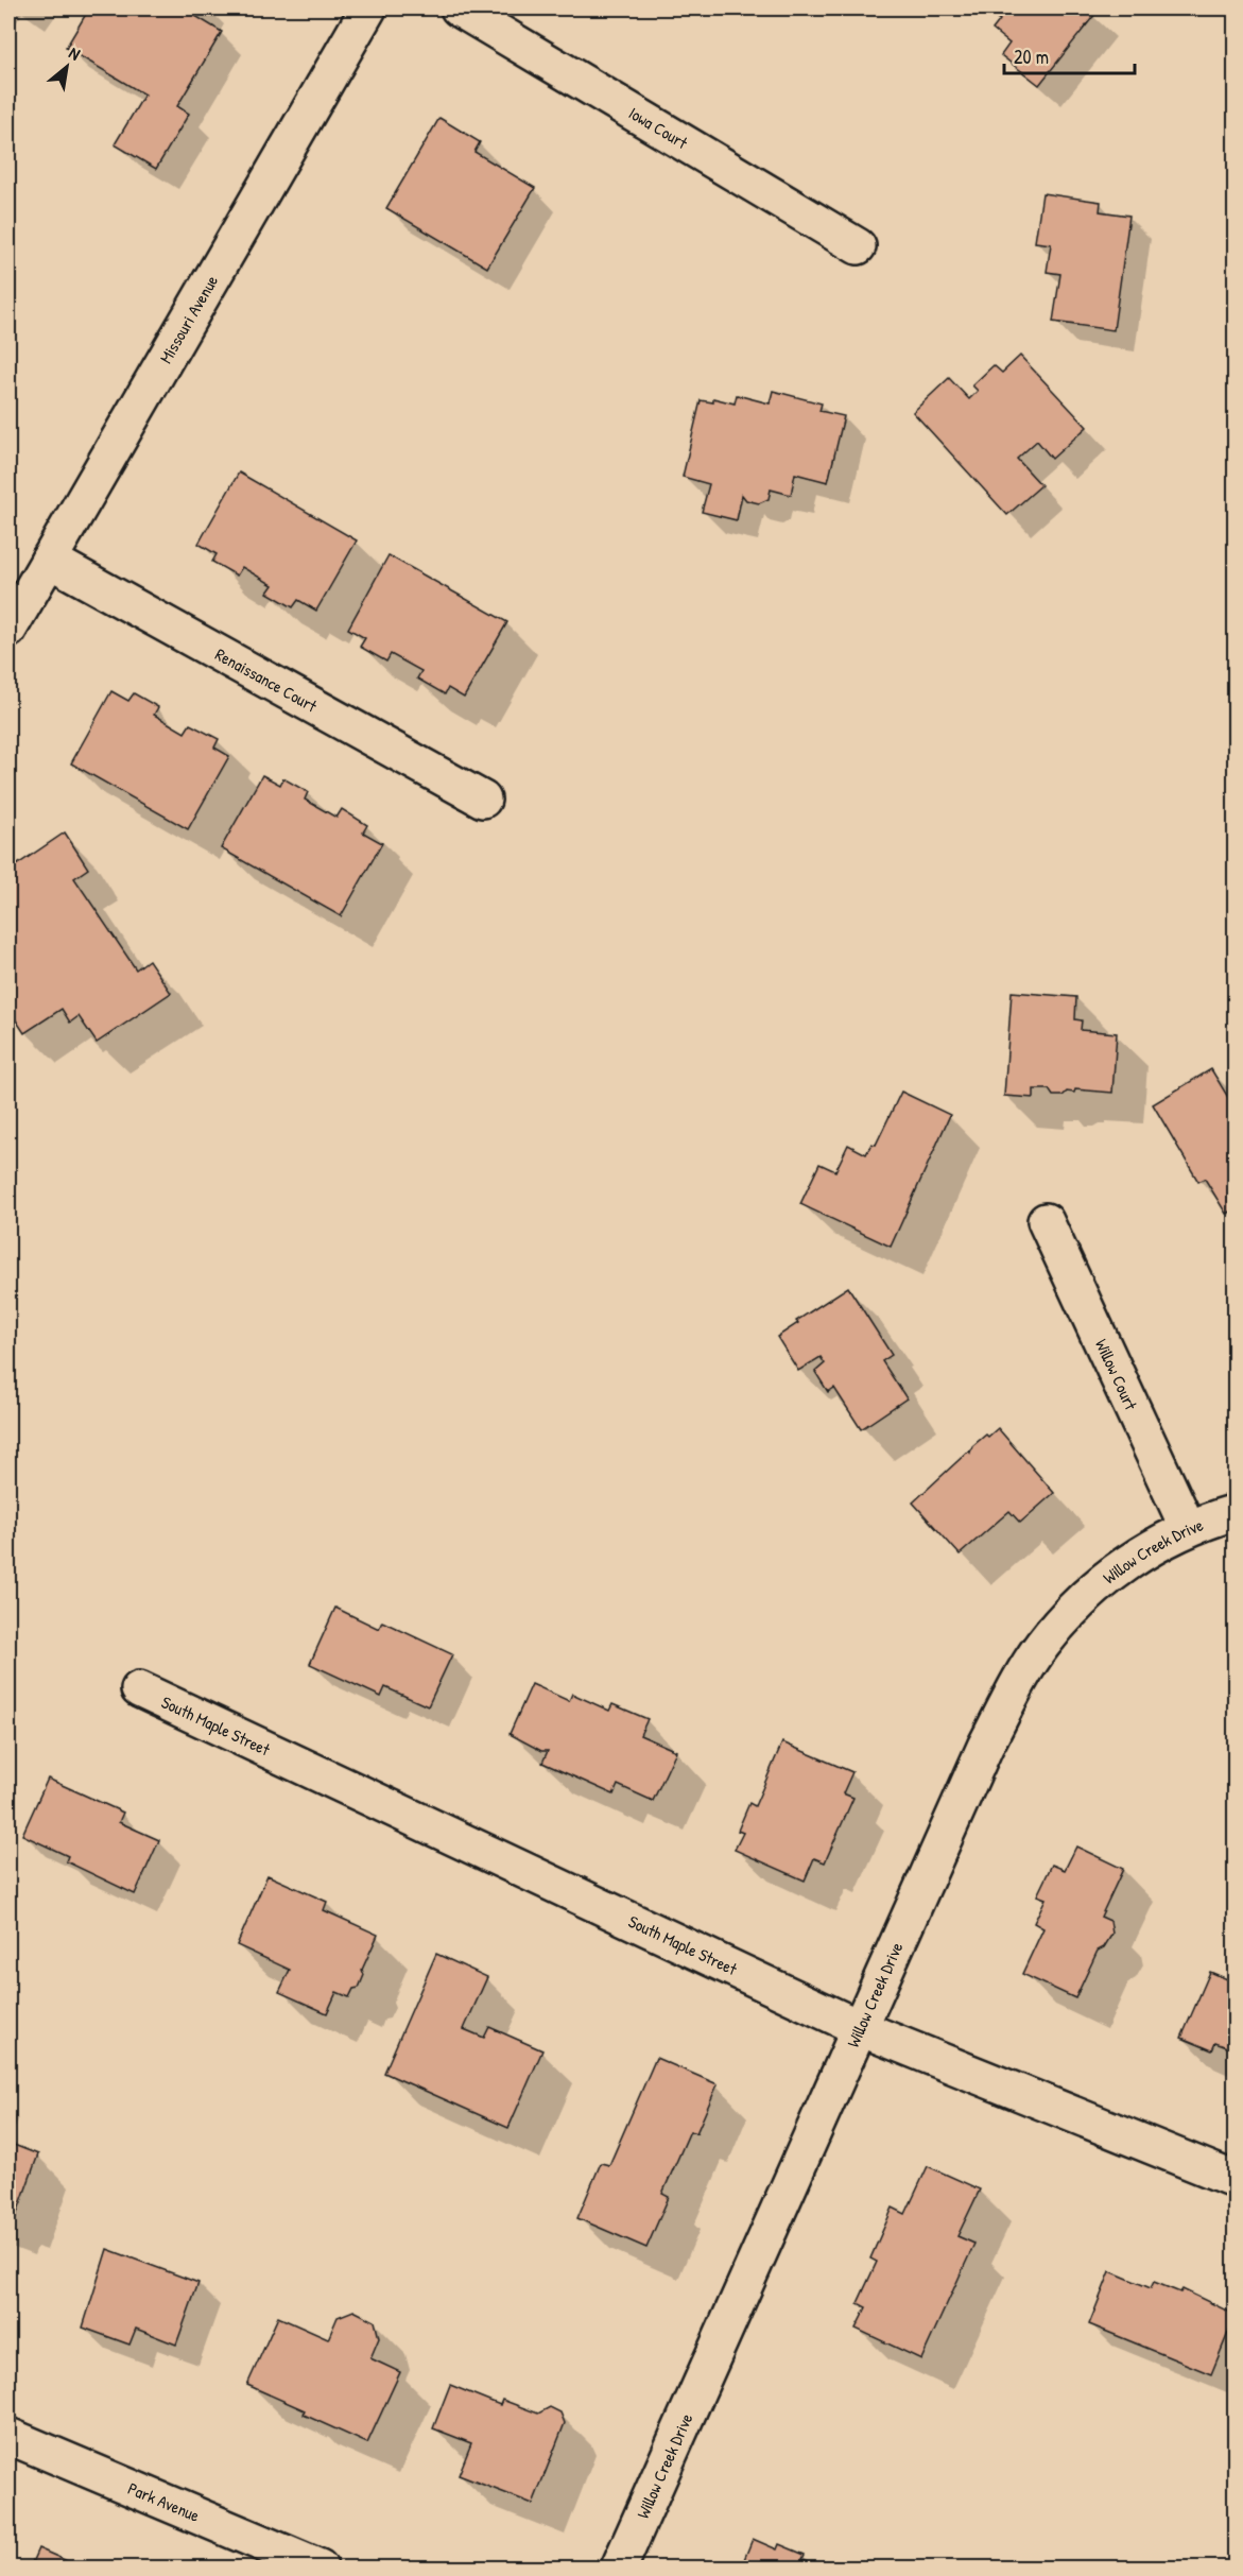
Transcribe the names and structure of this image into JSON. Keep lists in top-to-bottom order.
{
  "streets": {
    "street": [
      "Iowa Court",
      "Missouri Avenue",
      "Renaissance Court",
      "Willow Court",
      "Willow Creek Drive",
      "South Maple Street",
      "Park Avenue"
    ]
  },
  "crossings": [
    ["Missouri Avenue", "Renaissance Court"],
    ["Willow Court", "Willow Creek Drive"],
    ["Willow Creek Drive", "South Maple Street"]
  ],
  "scale_bar": "20 m",
  "north": "top right"
}
